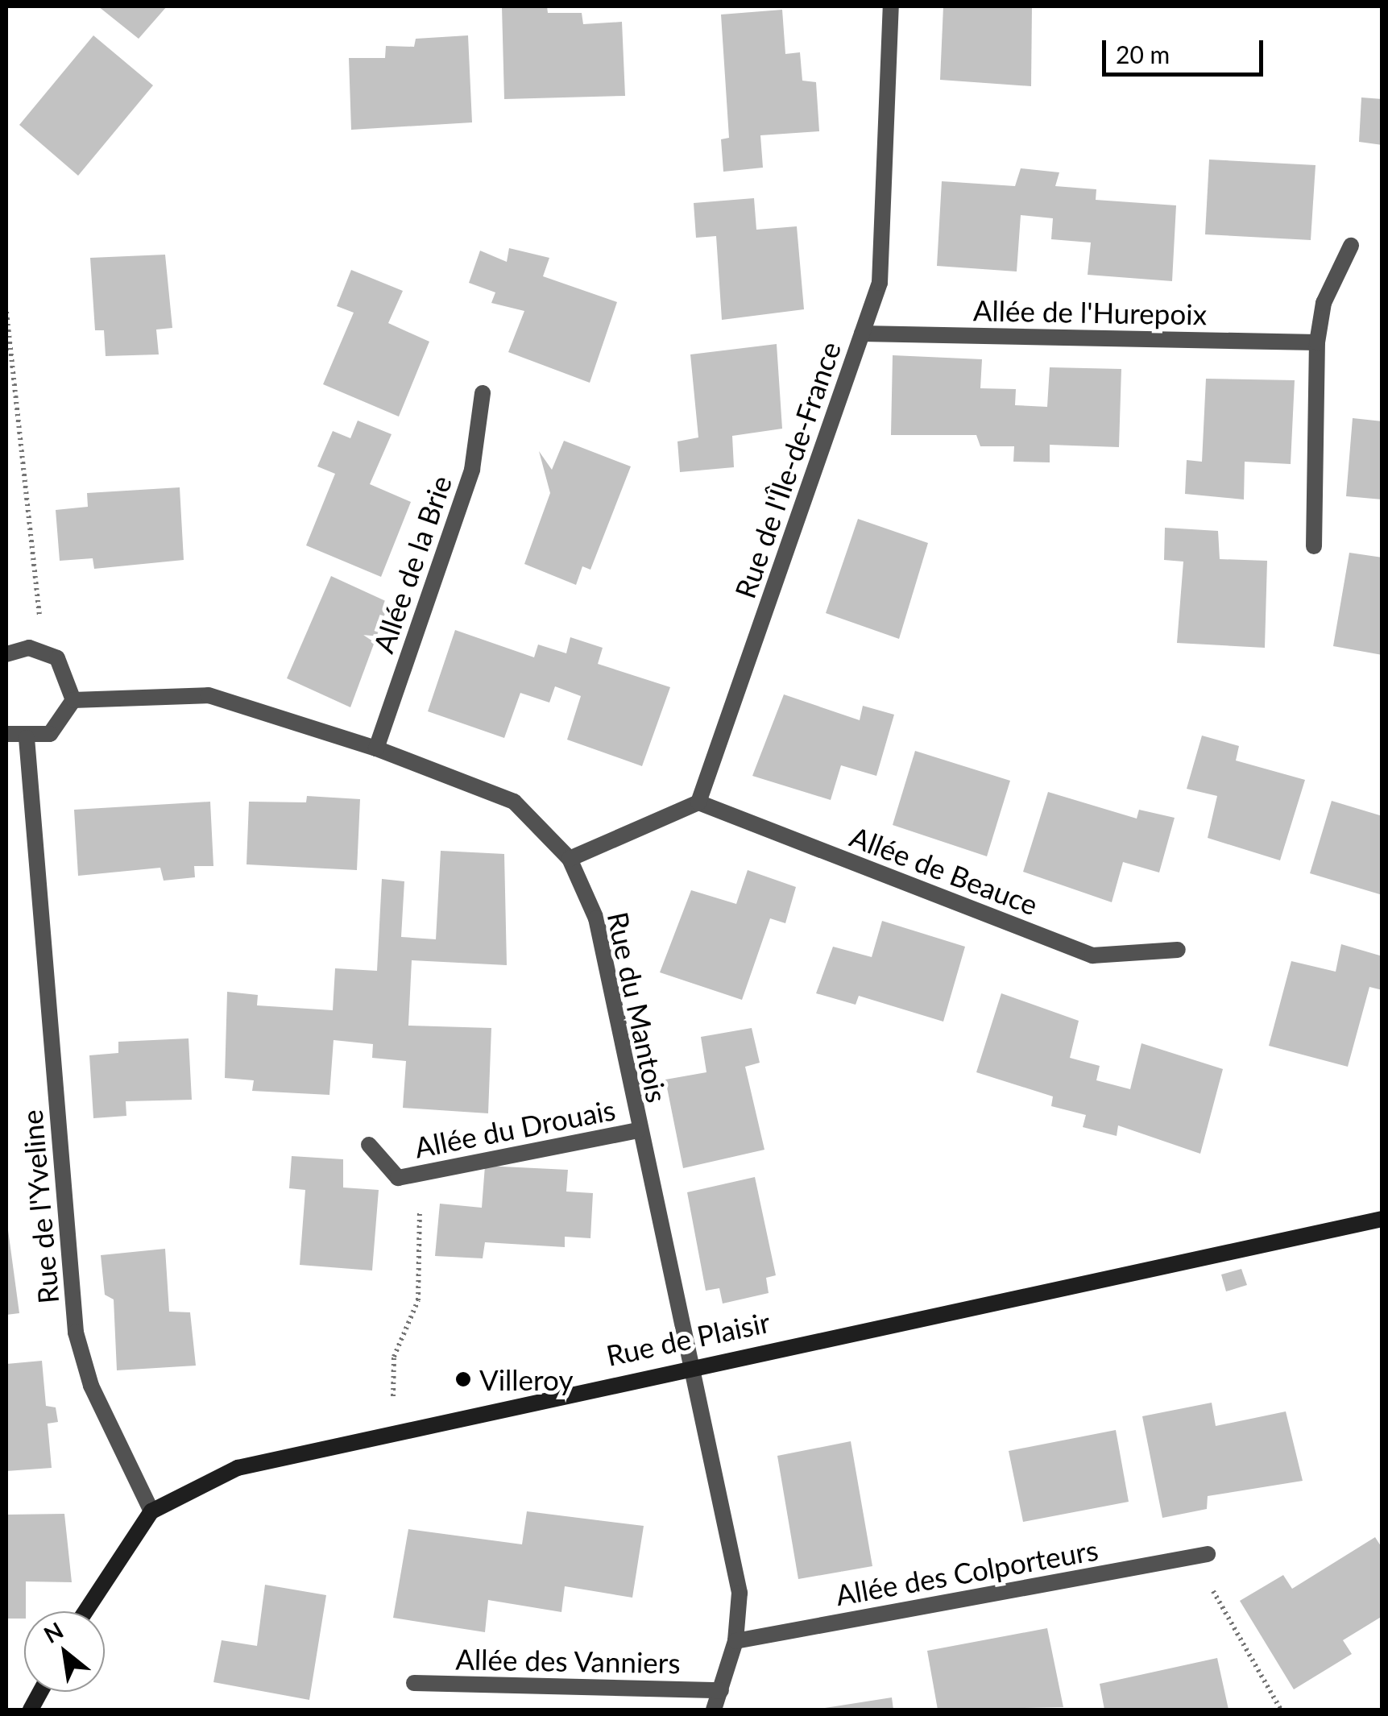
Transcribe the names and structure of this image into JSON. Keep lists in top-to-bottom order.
{
  "streets": {
    "street": [
      "Allée de l'Hurepoix",
      "Rue de l'Île-de-France",
      "Allée de la Brie",
      "Allée de Beauce",
      "Rue du Mantois",
      "Allée du Drouais",
      "Rue de l'Yveline",
      "Rue de Plaisir",
      "Allée des Colporteurs",
      "Allée des Vanniers"
    ]
  },
  "crossings": [
    ["Allée de l'Hurepoix", "Rue de l'Île-de-France"],
    ["Rue de l'Île-de-France", "Allée de Beauce"],
    ["Allée de la Brie", "Rue du Mantois"],
    ["Rue du Mantois", "Allée du Drouais"],
    ["Rue du Mantois", "Rue de Plaisir"],
    ["Rue du Mantois", "Allée des Colporteurs"],
    ["Rue du Mantois", "Allée des Vanniers"],
    ["Rue de l'Yveline", "Rue de Plaisir"]
  ],
  "places": ["Villeroy"],
  "scale_bar": "20 m",
  "north": "top left"
}
